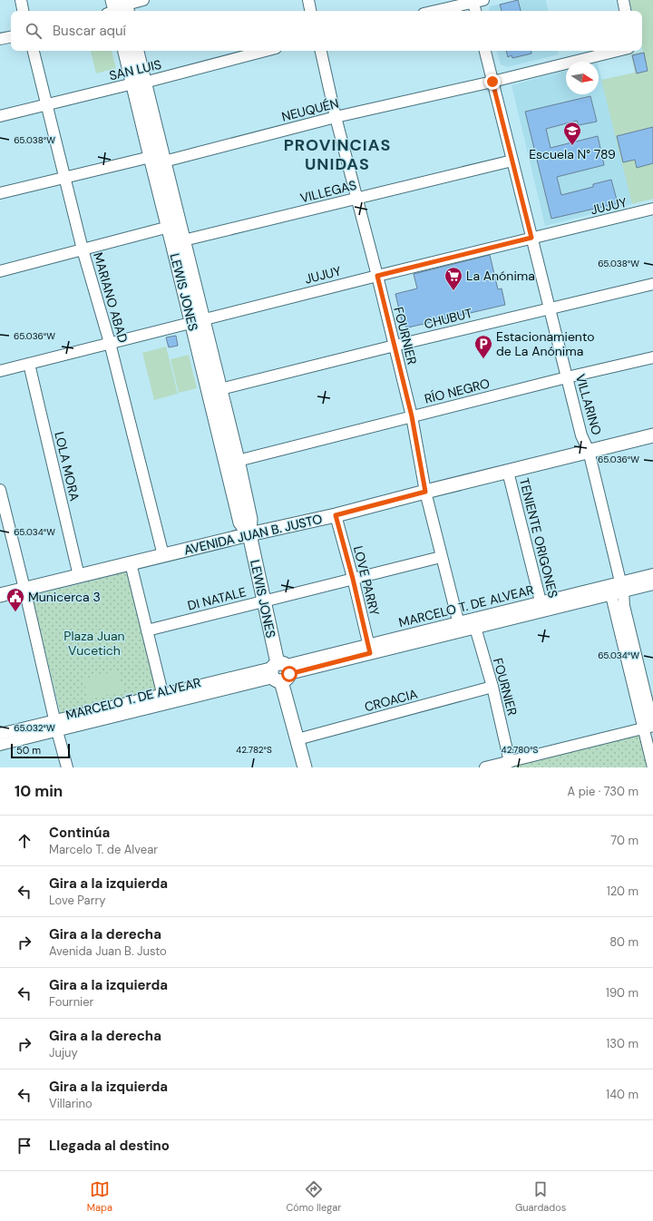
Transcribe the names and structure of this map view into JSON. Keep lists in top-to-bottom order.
{
  "streets": {
    "main road": ["LEWIS JONES", "AVENIDA JUAN B. JUSTO"],
    "street": [
      "SAN LUIS",
      "NEUQUÉN",
      "VILLEGAS",
      "JUJUY",
      "MARIANO ABAD",
      "CHUBUT",
      "FOURNIER",
      "RÍO NEGRO",
      "VILLARINO",
      "LOLA MORA",
      "TENIENTE ORIGONES",
      "LOVE PARRY",
      "DI NATALE",
      "MARCELO T. DE ALVEAR",
      "CROACIA"
    ]
  },
  "crossings": [
    ["SAN LUIS", "LEWIS JONES"],
    ["SAN LUIS", "MARIANO ABAD"],
    ["NEUQUÉN", "LEWIS JONES"],
    ["NEUQUÉN", "FOURNIER"],
    ["NEUQUÉN", "VILLARINO"],
    ["VILLEGAS", "LEWIS JONES"],
    ["VILLEGAS", "FOURNIER"],
    ["VILLEGAS", "VILLARINO"],
    ["JUJUY", "LEWIS JONES"],
    ["JUJUY", "MARIANO ABAD"],
    ["JUJUY", "FOURNIER"],
    ["JUJUY", "VILLARINO"],
    ["JUJUY", "LOLA MORA"],
    ["LEWIS JONES", "CHUBUT"],
    ["LEWIS JONES", "RÍO NEGRO"],
    ["LEWIS JONES", "AVENIDA JUAN B. JUSTO"],
    ["LEWIS JONES", "DI NATALE"],
    ["LEWIS JONES", "MARCELO T. DE ALVEAR"],
    ["LEWIS JONES", "CROACIA"],
    ["MARIANO ABAD", "AVENIDA JUAN B. JUSTO"],
    ["CHUBUT", "FOURNIER"],
    ["CHUBUT", "VILLARINO"],
    ["FOURNIER", "RÍO NEGRO"],
    ["FOURNIER", "AVENIDA JUAN B. JUSTO"],
    ["FOURNIER", "DI NATALE"],
    ["FOURNIER", "MARCELO T. DE ALVEAR"],
    ["FOURNIER", "CROACIA"],
    ["RÍO NEGRO", "VILLARINO"],
    ["VILLARINO", "AVENIDA JUAN B. JUSTO"],
    ["VILLARINO", "MARCELO T. DE ALVEAR"],
    ["LOLA MORA", "AVENIDA JUAN B. JUSTO"],
    ["AVENIDA JUAN B. JUSTO", "TENIENTE ORIGONES"],
    ["AVENIDA JUAN B. JUSTO", "LOVE PARRY"],
    ["TENIENTE ORIGONES", "MARCELO T. DE ALVEAR"],
    ["LOVE PARRY", "DI NATALE"],
    ["LOVE PARRY", "MARCELO T. DE ALVEAR"]
  ],
  "districts": ["PROVINCIAS UNIDAS"],
  "parks": ["Plaza Juan Vucetich"],
  "places": {
    "school or university": ["Escuela N° 789"],
    "supermarket": ["La Anónima"],
    "parking": ["Estacionamiento de La Anónima"],
    "public building": ["Municerca 3"]
  },
  "scale_bar": "50 m",
  "north": "right",
  "page": {
    "search": "Buscar aquí",
    "scale": "50 m",
    "heading": ["10 min", "A pie · 730 m"],
    "list": [
      ["Continúa", "Marcelo T. de Alvear", "70 m"],
      ["Gira a la izquierda", "Love Parry", "120 m"],
      ["Gira a la derecha", "Avenida Juan B. Justo", "80 m"],
      ["Gira a la izquierda", "Fournier", "190 m"],
      ["Gira a la derecha", "Jujuy", "130 m"],
      ["Gira a la izquierda", "Villarino", "140 m"],
      "Llegada al destino"
    ],
    "nav": ["Mapa", "Cómo llegar", "Guardados"]
  },
  "coordinates": [
    "65.038°W",
    "65.036°W",
    "65.034°W",
    "65.032°W",
    "42.782°S",
    "42.780°S"
  ]
}
